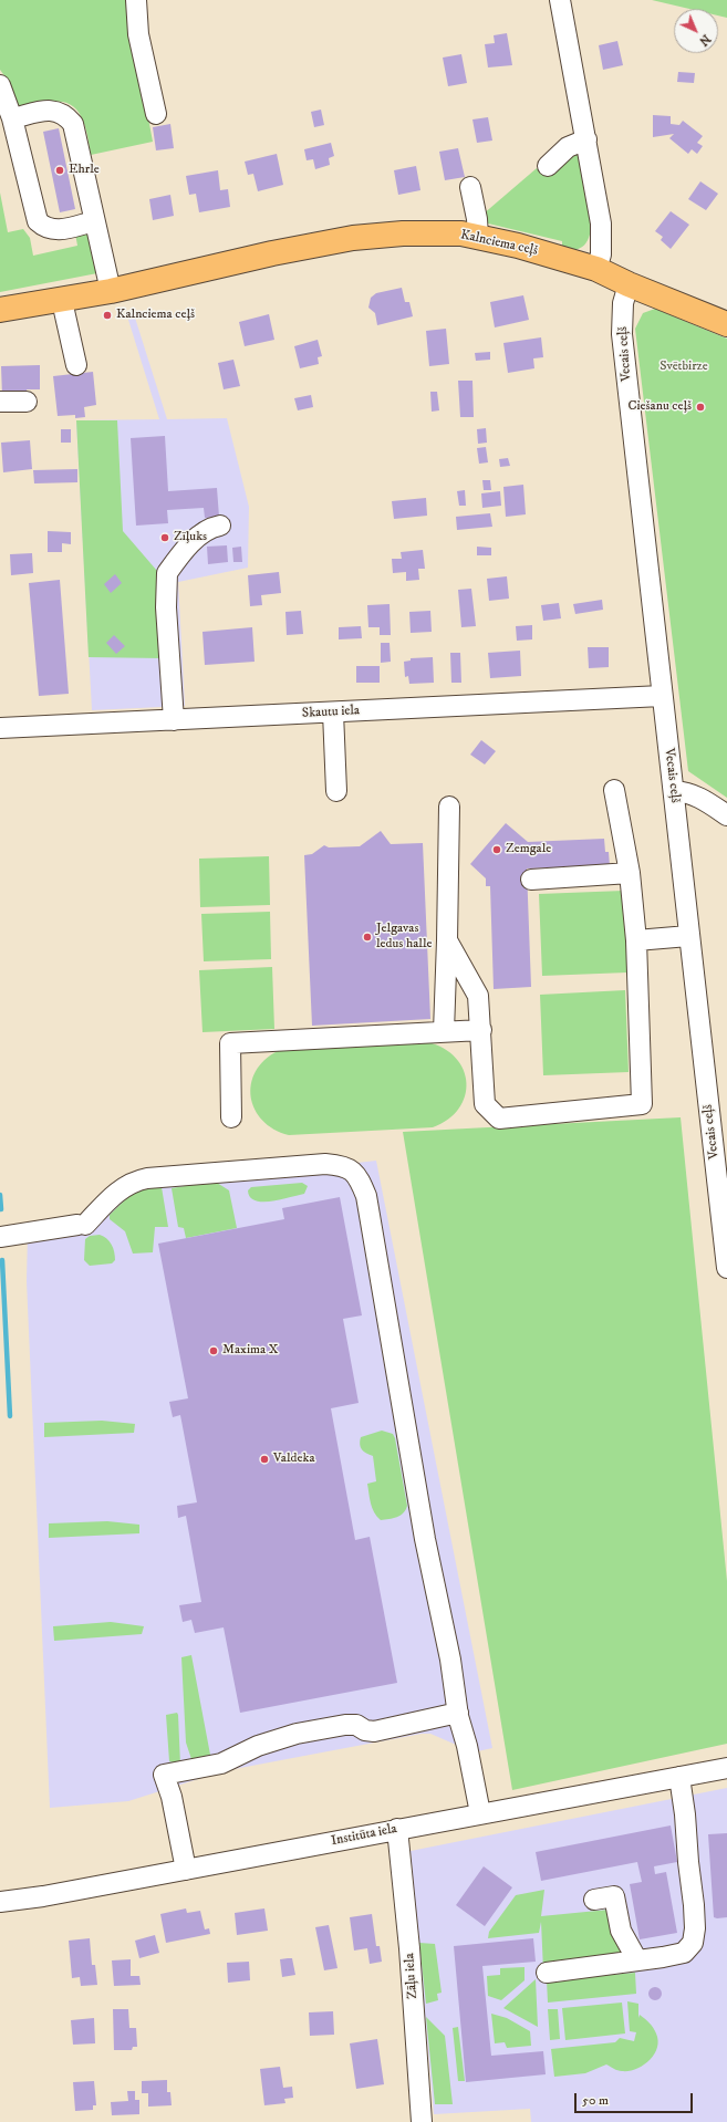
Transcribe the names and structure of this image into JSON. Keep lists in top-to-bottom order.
{
  "streets": {
    "main road": ["Kalnciema ceļš"],
    "street": [
      "Vecais ceļš",
      "Skautu iela",
      "Institūta iela",
      "Zāļu iela"
    ]
  },
  "crossings": [
    ["Kalnciema ceļš", "Vecais ceļš"],
    ["Vecais ceļš", "Skautu iela"],
    ["Institūta iela", "Zāļu iela"]
  ],
  "parks": ["Svētbirze"],
  "places": [
    "Ehrle",
    "Kalnciema ceļš",
    "Ciešanu ceļš",
    "Zīļuks",
    "Zemgale",
    "Jelgavas ledus halle",
    "Maxima X",
    "Valdeka"
  ],
  "scale_bar": "50 m",
  "north": "bottom right"
}
